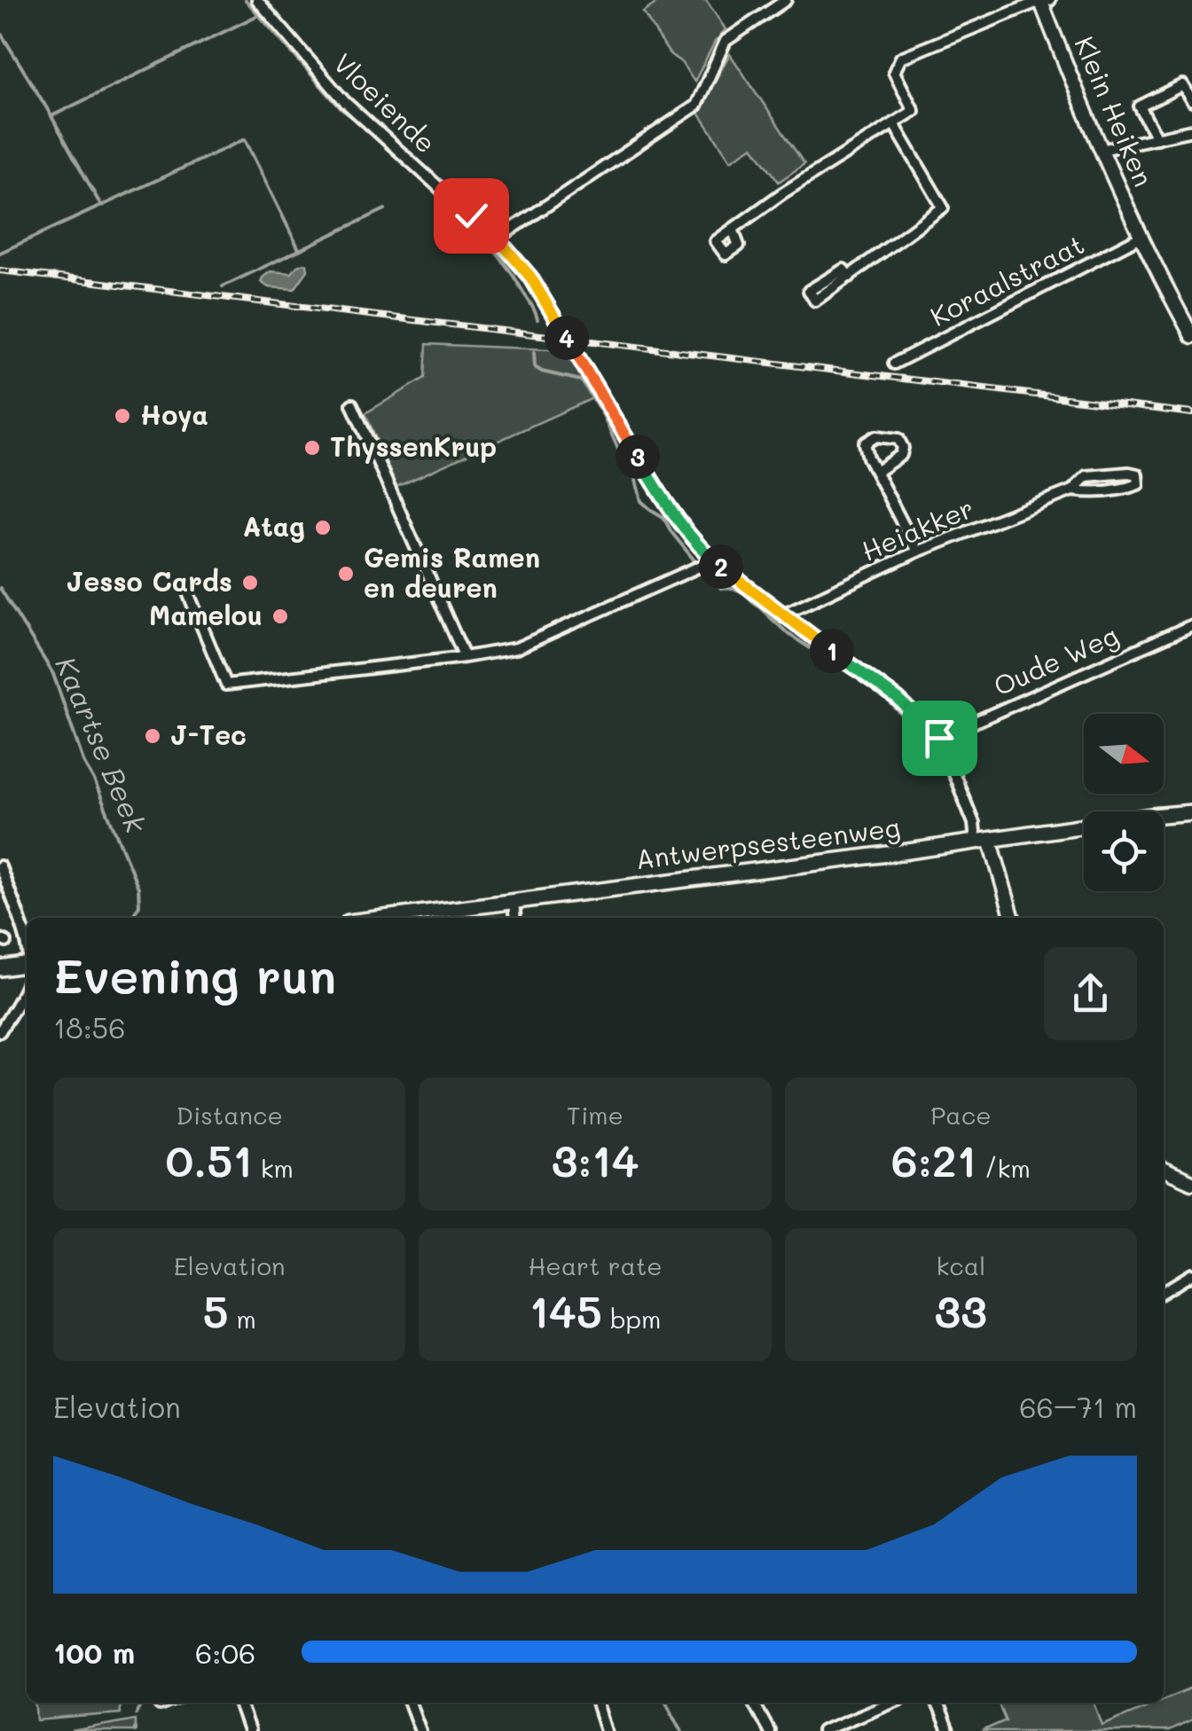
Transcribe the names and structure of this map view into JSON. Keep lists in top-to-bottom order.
{
  "streets": {
    "main road": ["Antwerpsesteenweg"],
    "street": [
      "Vloeiende",
      "Klein Heiken",
      "Koraalstraat",
      "Heiakker",
      "Oude Weg"
    ]
  },
  "crossings": [
    ["Vloeiende", "Heiakker"],
    ["Vloeiende", "Oude Weg"],
    ["Vloeiende", "Antwerpsesteenweg"],
    ["Klein Heiken", "Koraalstraat"]
  ],
  "water": ["Kaartse Beek"],
  "places": [
    "Hoya",
    "ThyssenKrup",
    "Atag",
    "Gemis Ramen en deuren",
    "Jesso Cards",
    "Mamelou",
    "J-Tec"
  ],
  "north": "right",
  "page": {
    "pins": [
      "4",
      "3",
      "2",
      "1"
    ],
    "heading": ["Evening run", "18:56"],
    "stats": [
      ["Distance", "0.51 km"],
      ["Time", "3:14"],
      ["Pace", "6:21 /km"],
      ["Elevation", "5 m"],
      ["Heart rate", "145 bpm"],
      ["kcal", "33"]
    ],
    "chart": ["Elevation", "66–71 m"],
    "list": [
      {
        "name": "100 m",
        "note": "6:06"
      }
    ]
  }
}
